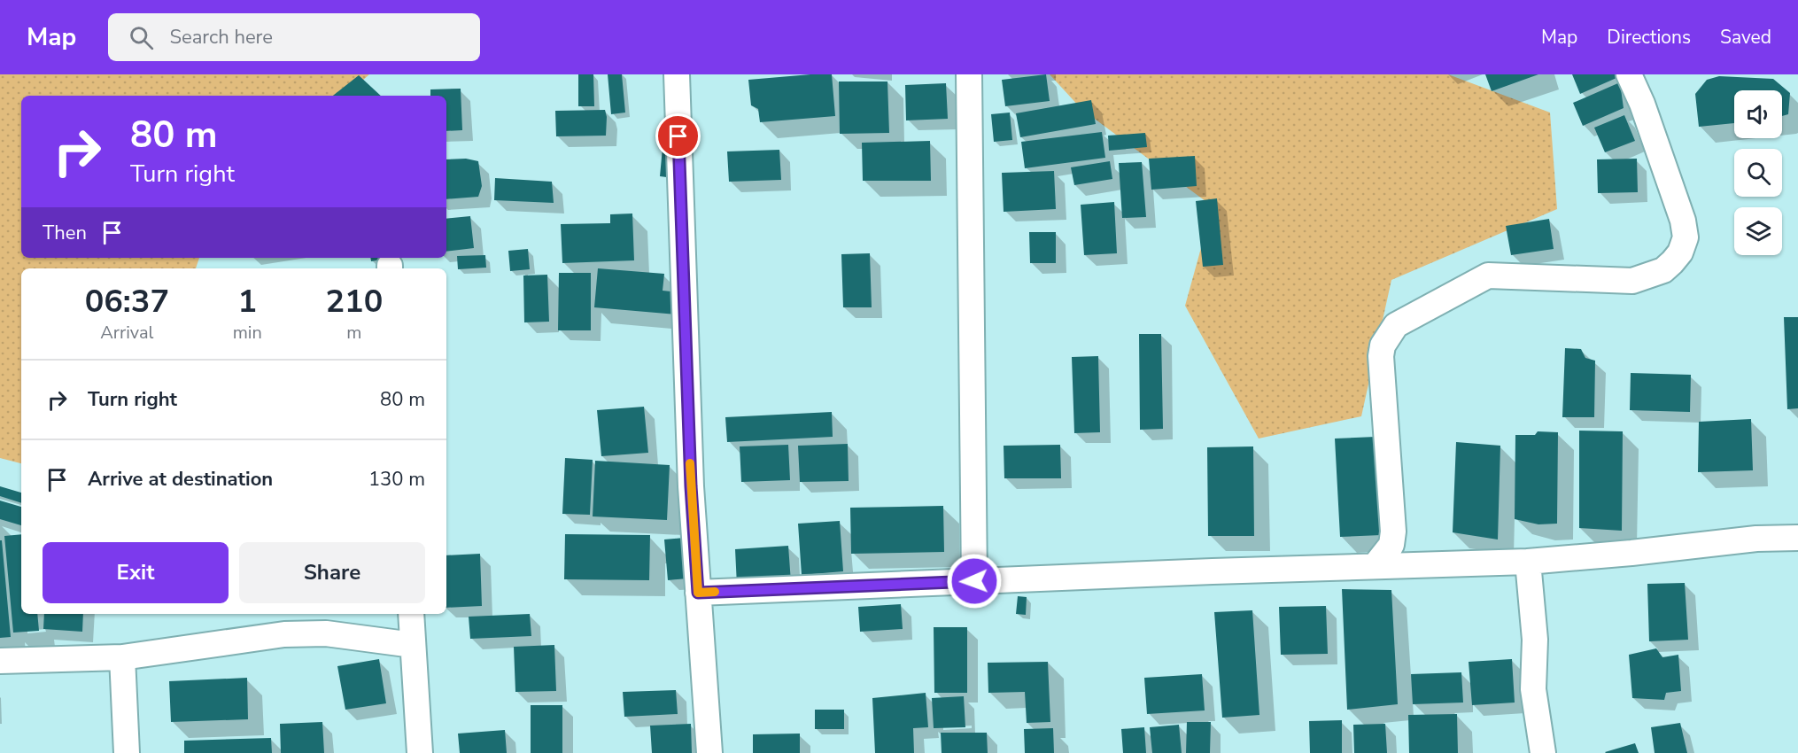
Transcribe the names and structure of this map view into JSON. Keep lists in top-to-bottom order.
{
  "page": {
    "header": "Map",
    "search": "Search here",
    "nav": ["Map", "Directions", "Saved"],
    "turn": ["80 m", "Turn right"],
    "then": "Then",
    "eta": [
      "06:37",
      "Arrival",
      "1",
      "min",
      "210",
      "m"
    ],
    "list": [
      {
        "name": "Turn right",
        "value": "80 m"
      },
      {
        "name": "Arrive at destination",
        "value": "130 m"
      }
    ],
    "buttons": ["Exit", "Share"]
  }
}
